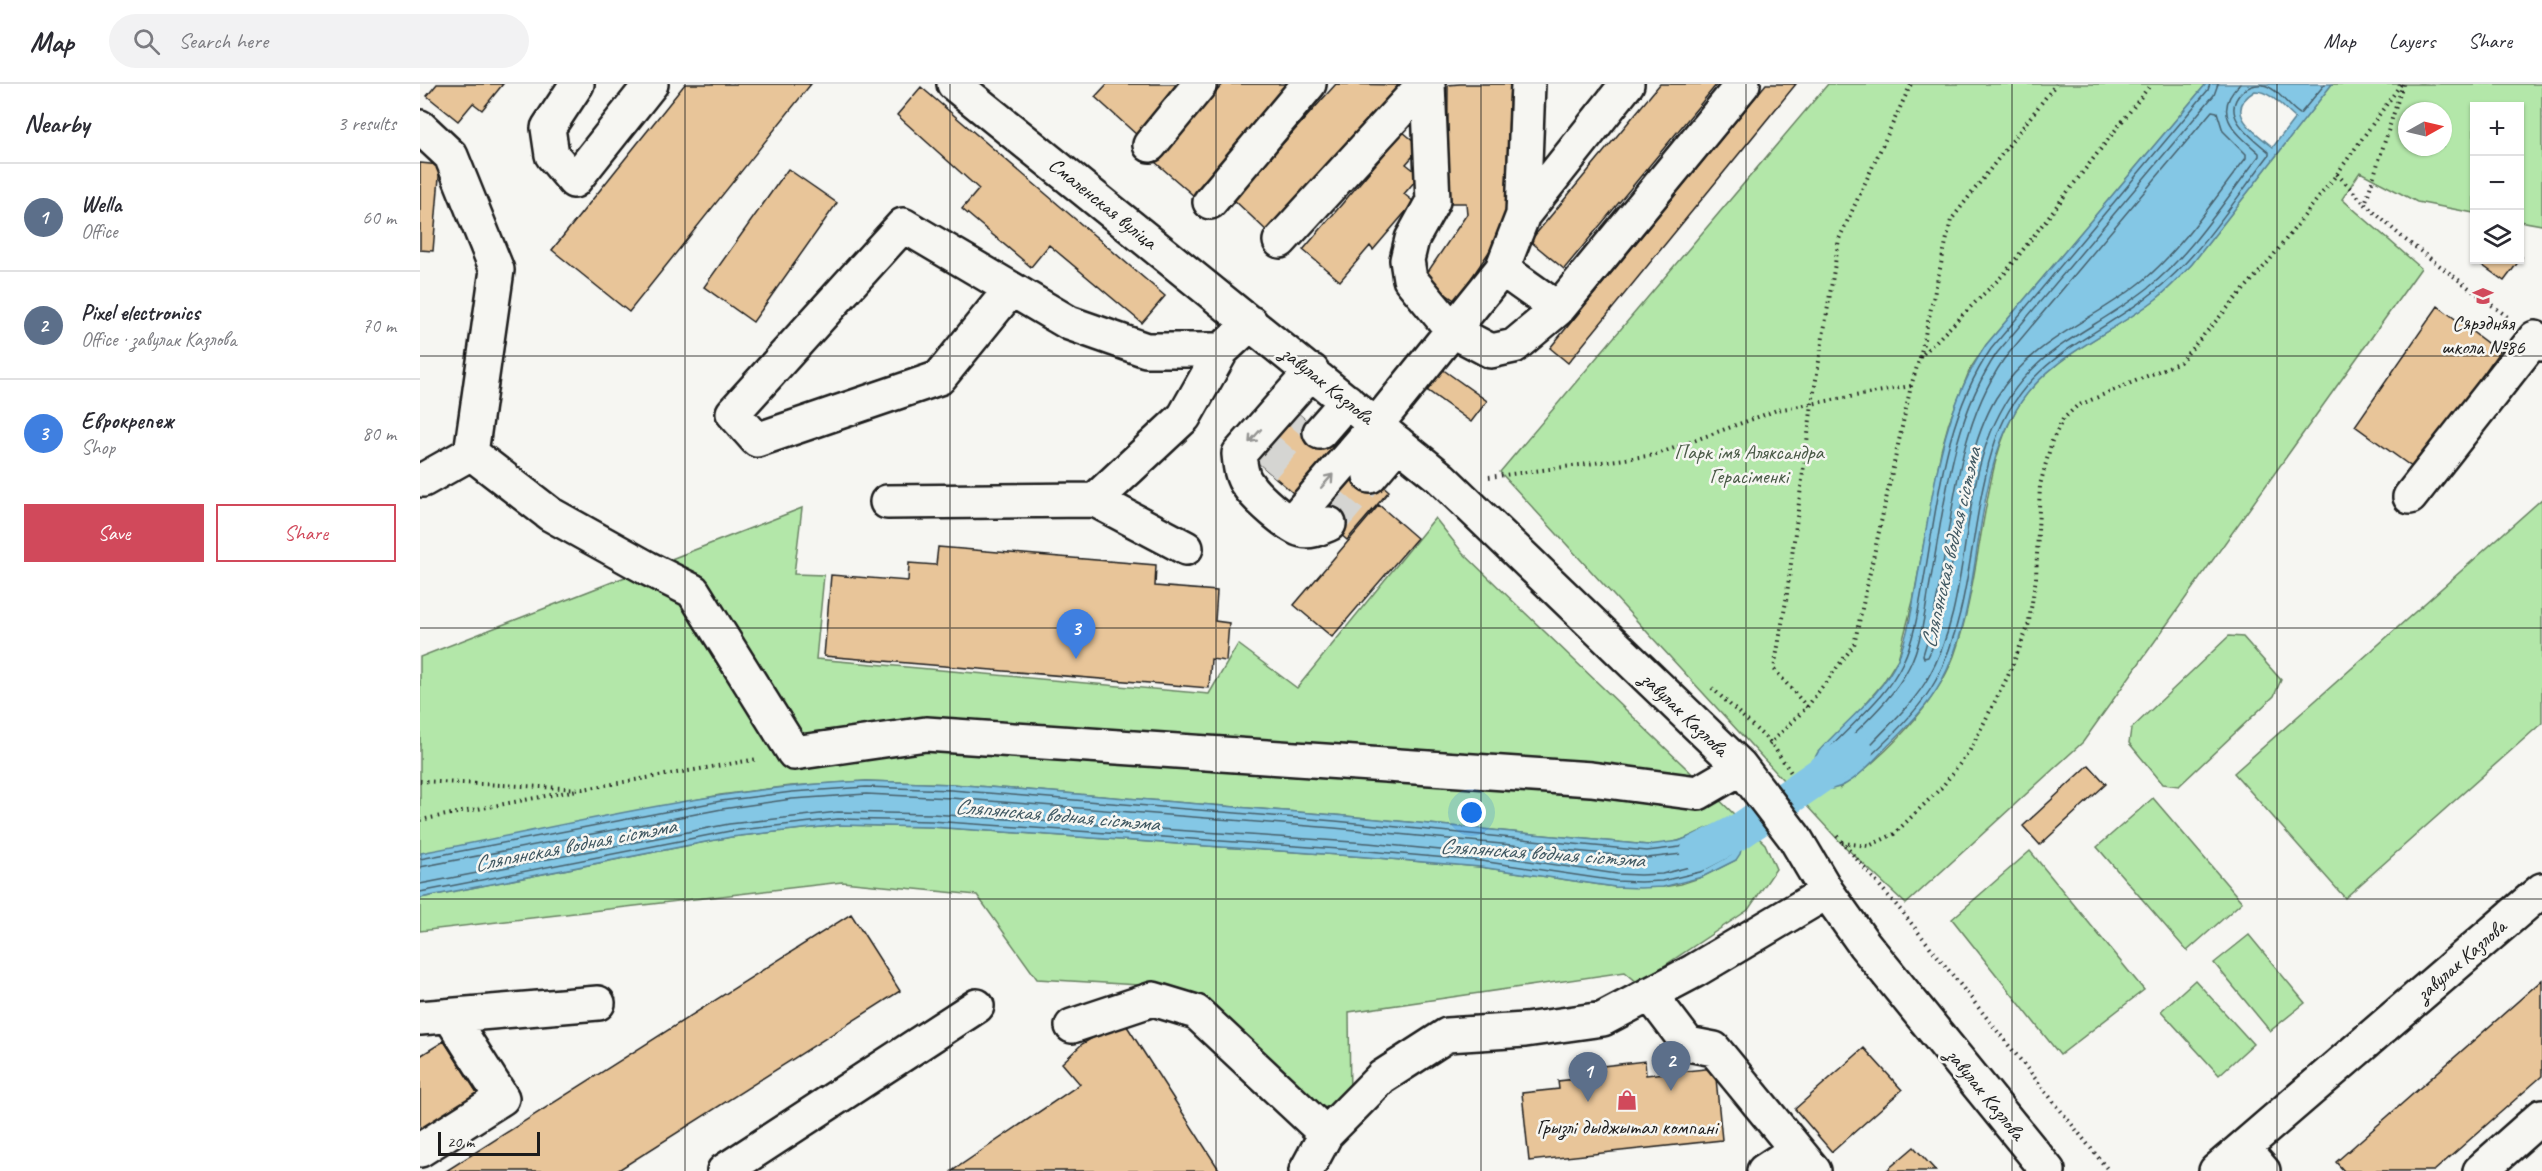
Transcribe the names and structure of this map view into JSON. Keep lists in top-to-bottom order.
{
  "streets": {
    "street": ["Смаленская вуліца", "завулак Казлова"]
  },
  "crossings": [
    ["Смаленская вуліца", "завулак Казлова"]
  ],
  "water": ["Сляпянская водная сістэма"],
  "parks": ["Парк імя Аляксандра Герасіменкі"],
  "places": {
    "school or university": ["Сярэдняя школа №86"],
    "shop": ["Грызлі дыджытал компані"]
  },
  "scale_bar": "20 m",
  "north": "right",
  "page": {
    "header": "Map",
    "search": "Search here",
    "nav": ["Map", "Layers", "Share"],
    "heading": ["Nearby", "3 results"],
    "map_buttons": ["+", "−"],
    "list": [
      {
        "mark": "1",
        "name": "Wella",
        "note": "Office",
        "value": "60 m"
      },
      {
        "mark": "2",
        "name": "Pixel electronics",
        "note": "Office · завулак Казлова",
        "value": "70 m"
      },
      {
        "mark": "3",
        "name": "Еврокрепеж",
        "note": "Shop",
        "value": "80 m"
      }
    ],
    "buttons": ["Save", "Share"],
    "pins": ["3", "2", "1"],
    "scale": "20 m"
  }
}
